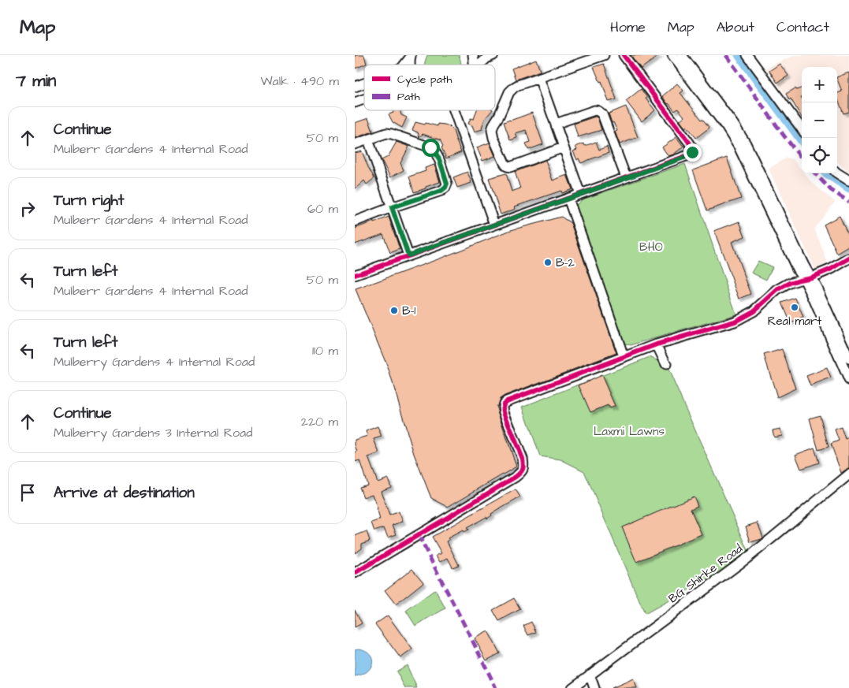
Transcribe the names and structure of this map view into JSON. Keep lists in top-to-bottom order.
{
  "streets": {
    "street": ["BG Shirke Road"]
  },
  "parks": ["BHO", "Laxmi Lawns"],
  "places": ["B-2", "Real mart", "B-1"],
  "legend": ["Cycle path", "Path"],
  "page": {
    "header": "Map",
    "nav": [
      "Home",
      "Map",
      "About",
      "Contact"
    ],
    "heading": ["7 min", "Walk · 490 m"],
    "map_buttons": ["+", "−"],
    "list": [
      ["Continue", "Mulberr Gardens 4 Internal Road", "50 m"],
      ["Turn right", "Mulberr Gardens 4 Internal Road", "60 m"],
      ["Turn left", "Mulberr Gardens 4 Internal Road", "50 m"],
      ["Turn left", "Mulberry Gardens 4 Internal Road", "110 m"],
      ["Continue", "Mulberry Gardens 3 Internal Road", "220 m"],
      "Arrive at destination"
    ]
  }
}
